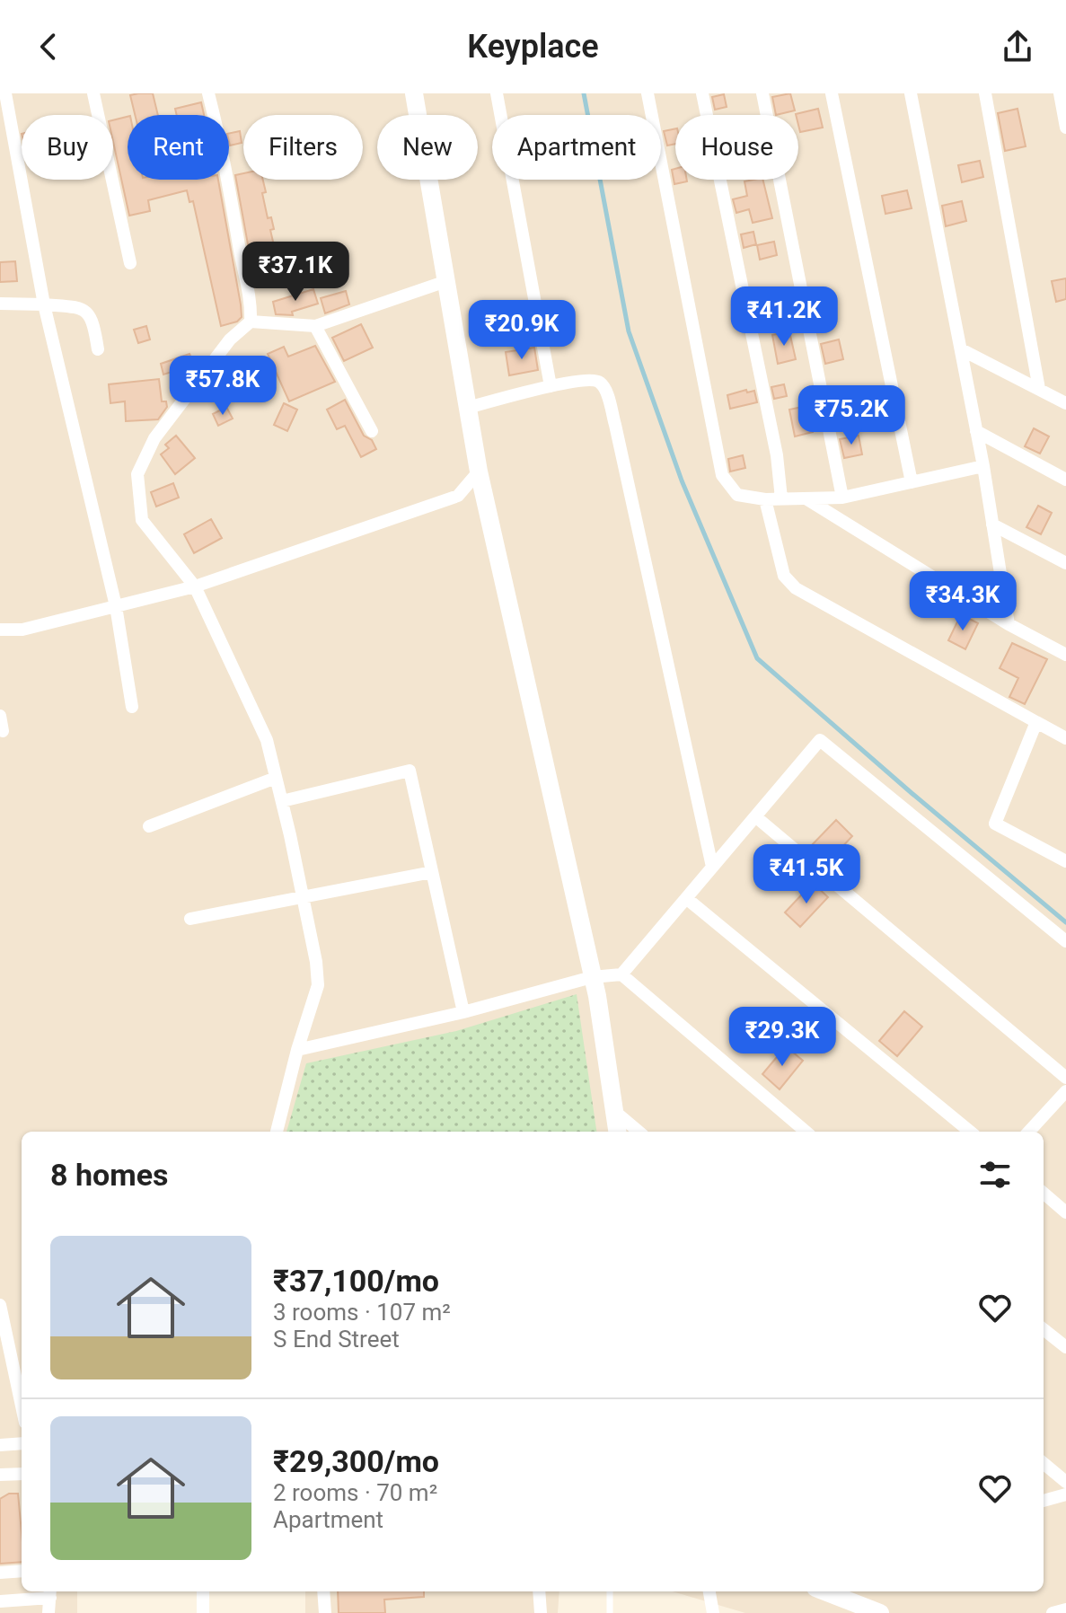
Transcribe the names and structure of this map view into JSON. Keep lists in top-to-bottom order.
{
  "page": {
    "header": "Keyplace",
    "chip": [
      "Buy",
      "Rent",
      "Filters",
      "New",
      "Apartment",
      "House"
    ],
    "price": [
      "₹37.1K",
      "₹41.2K",
      "₹20.9K",
      "₹57.8K",
      "₹75.2K",
      "₹34.3K",
      "₹41.5K",
      "₹29.3K"
    ],
    "heading": "8 homes",
    "list": [
      {
        "name": "₹37,100/mo",
        "note": "3 rooms · 107 m² · S End Street"
      },
      {
        "name": "₹29,300/mo",
        "note": "2 rooms · 70 m² · Apartment"
      }
    ]
  }
}
